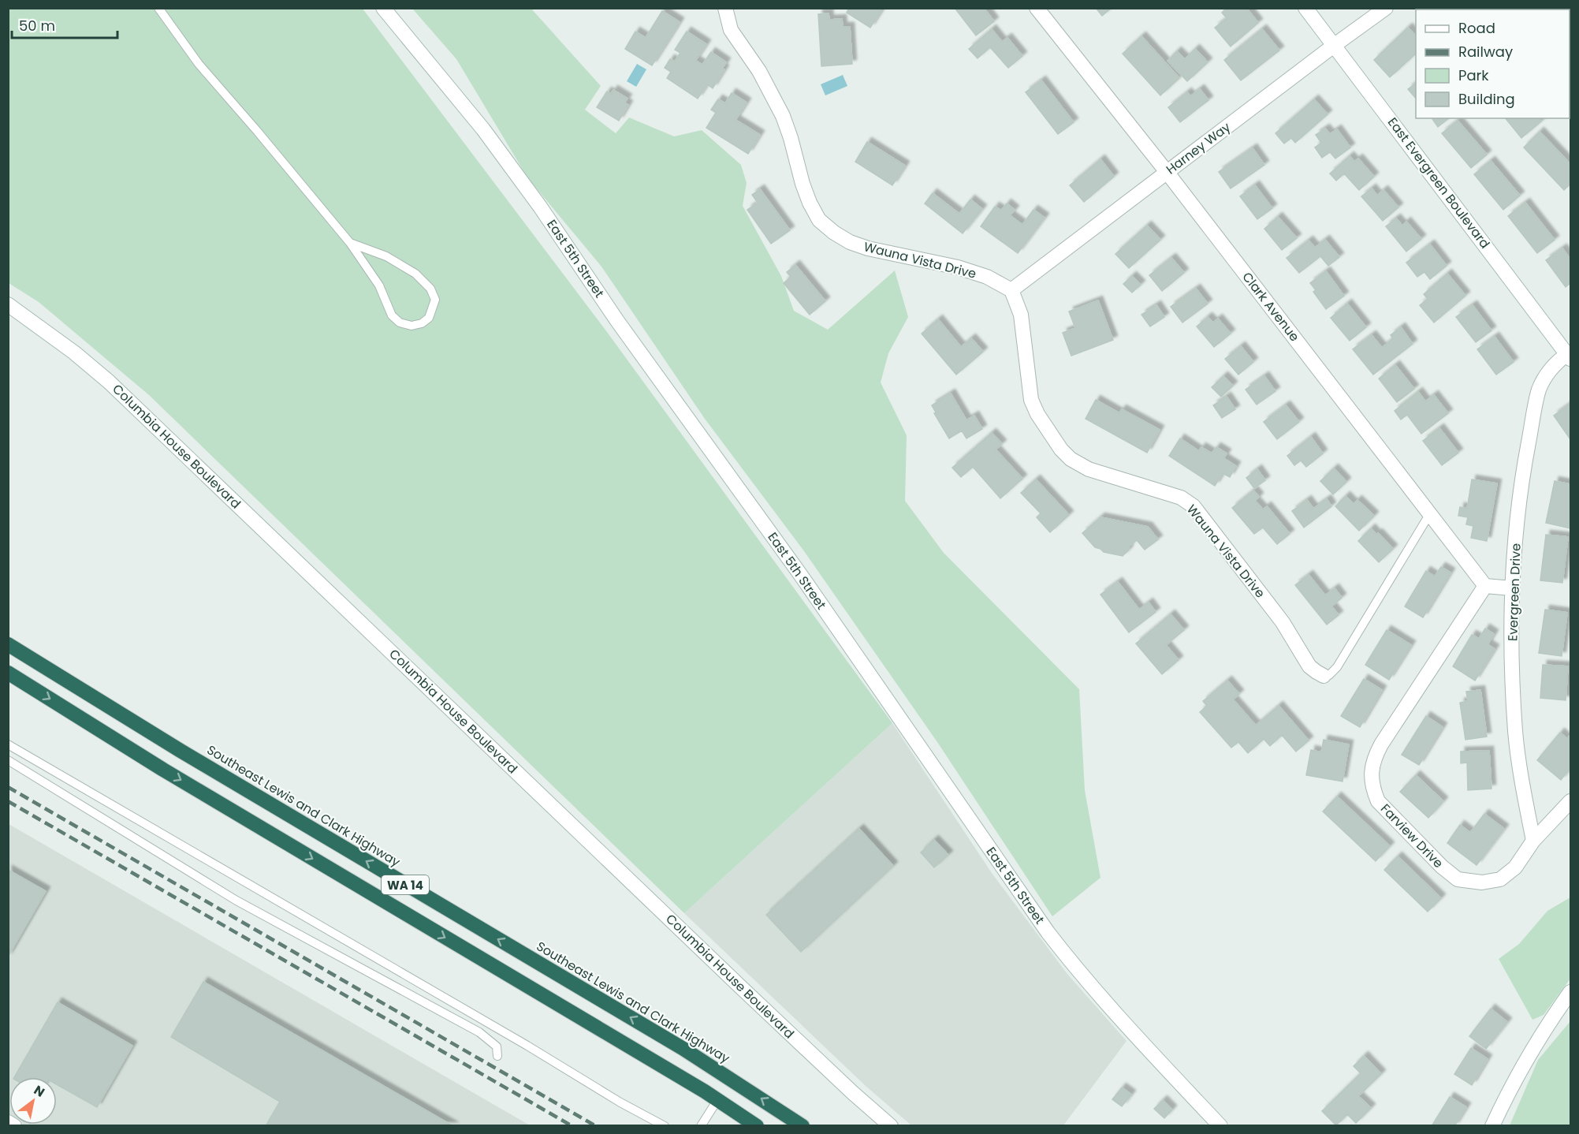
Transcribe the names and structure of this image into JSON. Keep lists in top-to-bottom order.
{
  "streets": {
    "highway": ["Southeast Lewis and Clark Highway", "WA 14"],
    "street": [
      "Harney Way",
      "East Evergreen Boulevard",
      "East 5th Street",
      "Wauna Vista Drive",
      "Clark Avenue",
      "Columbia House Boulevard",
      "Evergreen Drive",
      "Farview Drive"
    ]
  },
  "crossings": [
    ["Harney Way", "East Evergreen Boulevard"],
    ["Harney Way", "Wauna Vista Drive"],
    ["Harney Way", "Clark Avenue"],
    ["East Evergreen Boulevard", "Evergreen Drive"],
    ["Clark Avenue", "Farview Drive"],
    ["Evergreen Drive", "Farview Drive"]
  ],
  "legend": [
    "Road",
    "Railway",
    "Park",
    "Building"
  ],
  "scale_bar": "50 m",
  "north": "top right"
}
